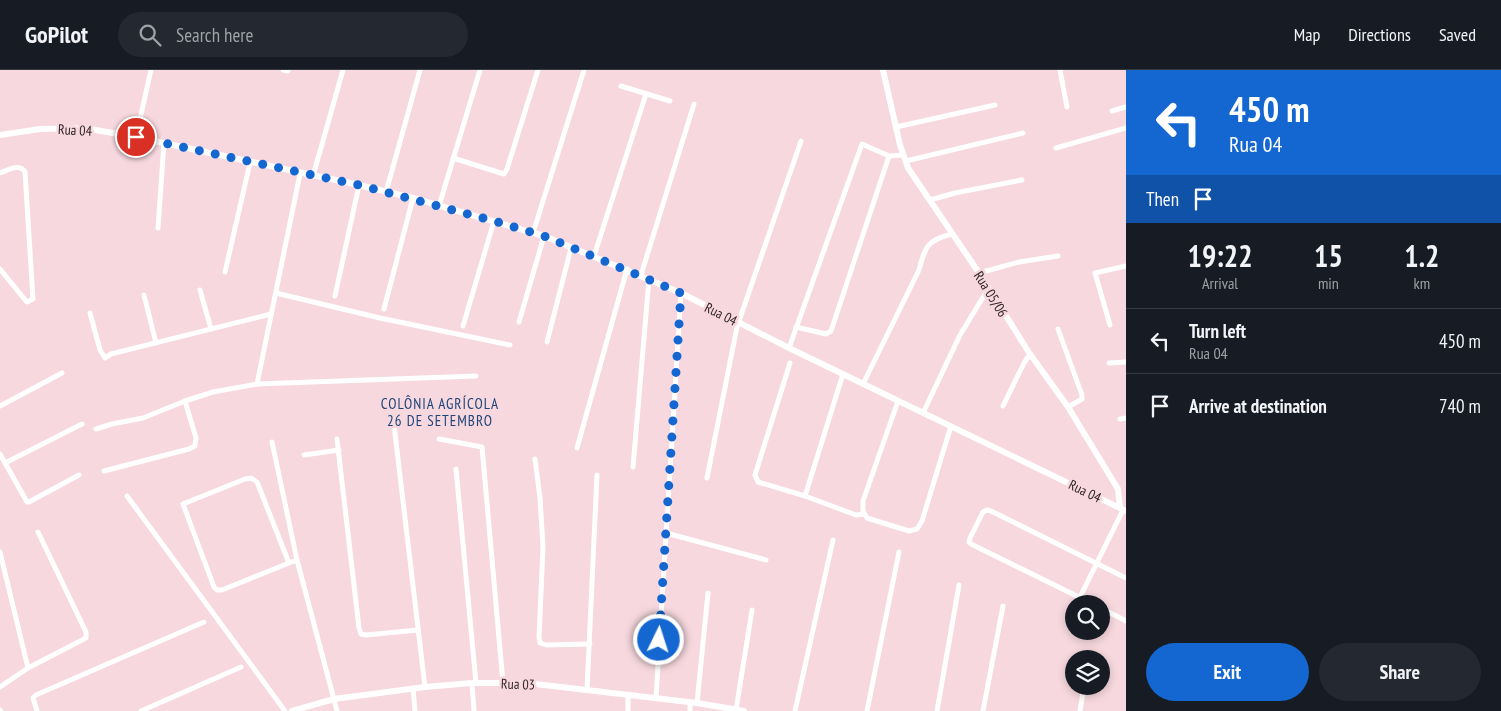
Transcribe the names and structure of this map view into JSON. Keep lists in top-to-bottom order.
{
  "streets": {
    "street": ["Rua 04", "Rua 05/06", "Rua 03"]
  },
  "crossings": [
    ["Rua 04", "Rua 05/06"]
  ],
  "districts": ["COLÔNIA AGRÍCOLA 26 DE SETEMBRO"],
  "page": {
    "header": "GoPilot",
    "search": "Search here",
    "nav": ["Map", "Directions", "Saved"],
    "turn": ["450 m", "Rua 04"],
    "then": "Then",
    "eta": [
      "19:22",
      "Arrival",
      "15",
      "min",
      "1.2",
      "km"
    ],
    "list": [
      {
        "name": "Turn left",
        "note": "Rua 04",
        "value": "450 m"
      },
      {
        "name": "Arrive at destination",
        "value": "740 m"
      }
    ],
    "buttons": ["Exit", "Share"]
  }
}
